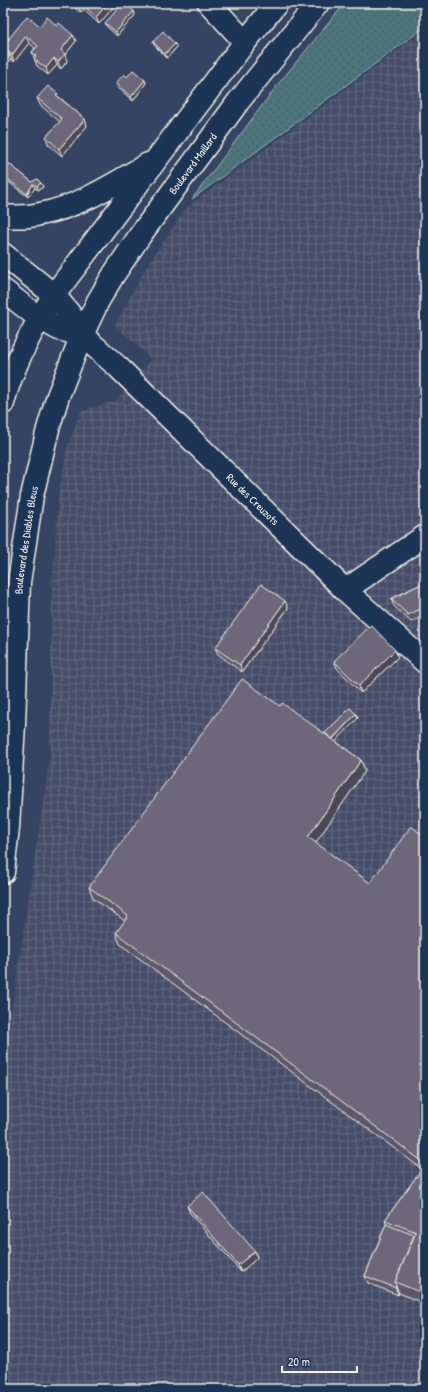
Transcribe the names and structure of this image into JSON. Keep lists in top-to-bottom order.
{
  "streets": {
    "main road": ["Boulevard Maillard", "Rue des Creuzots", "Boulevard des Diables Bleus"]
  },
  "crossings": [
    ["Boulevard Maillard", "Rue des Creuzots"],
    ["Boulevard Maillard", "Boulevard des Diables Bleus"],
    ["Rue des Creuzots", "Boulevard des Diables Bleus"]
  ],
  "scale_bar": "20 m"
}
